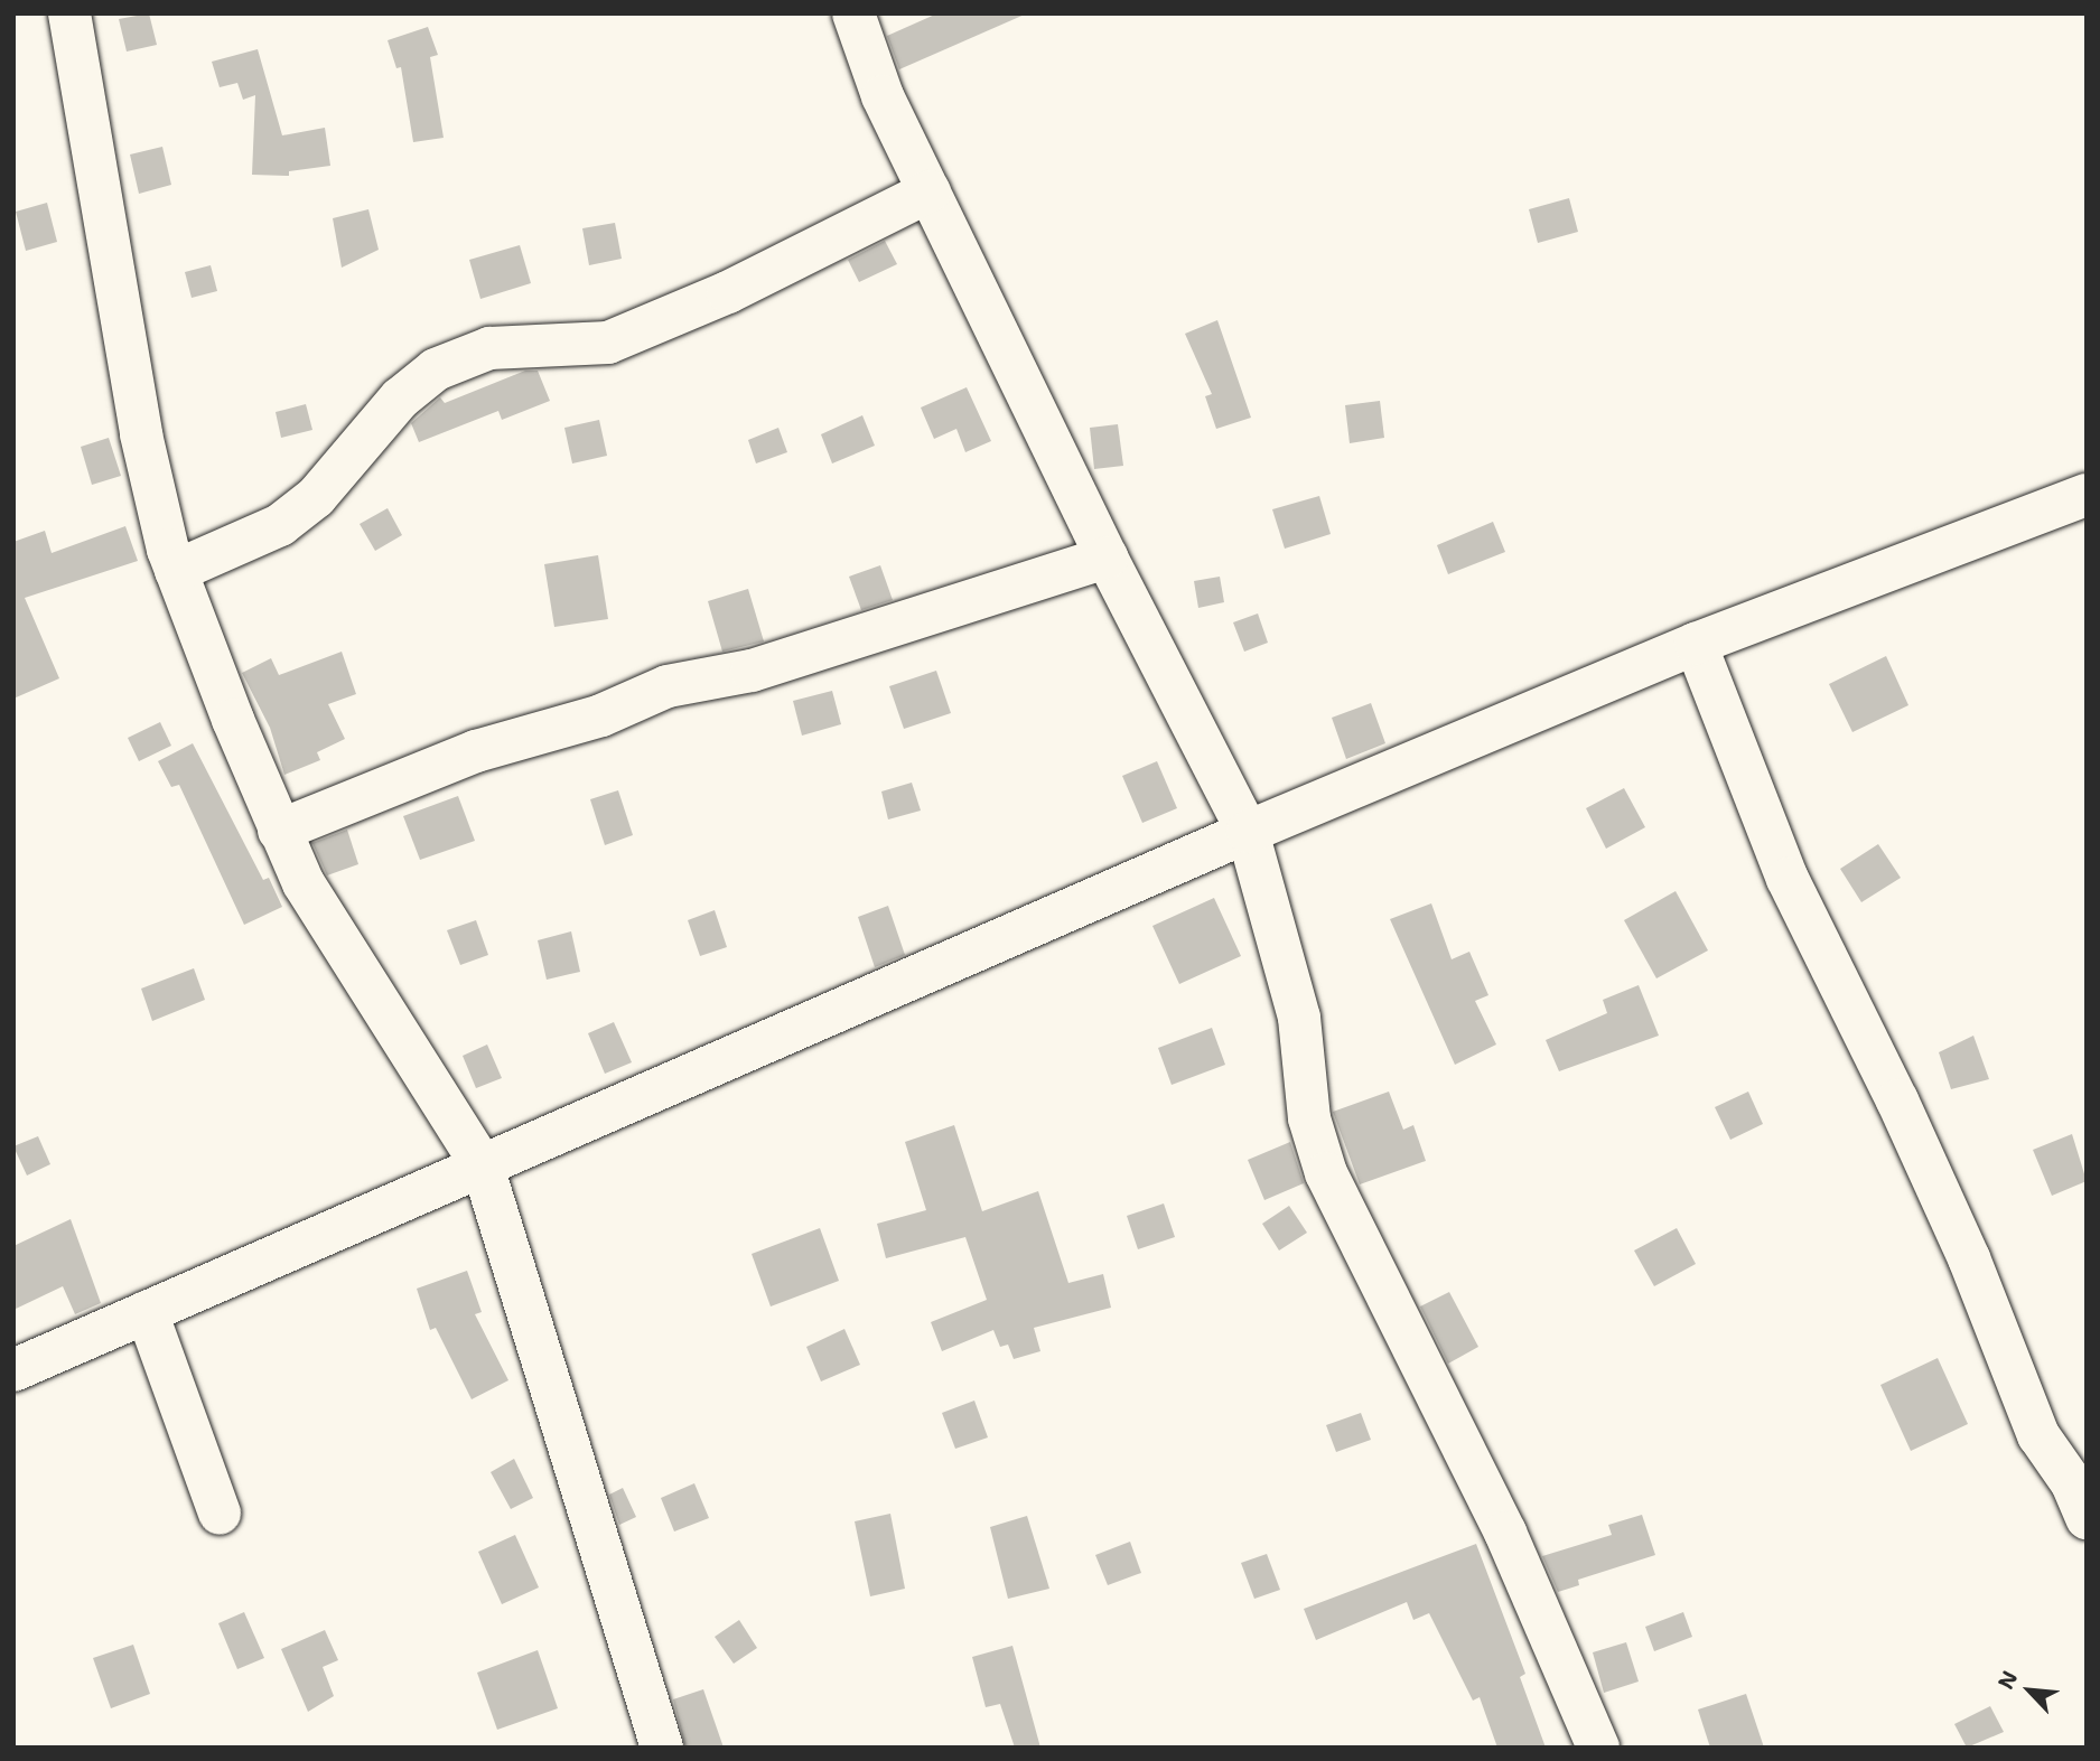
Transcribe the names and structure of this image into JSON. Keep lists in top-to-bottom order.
{
  "north": "top left"
}
